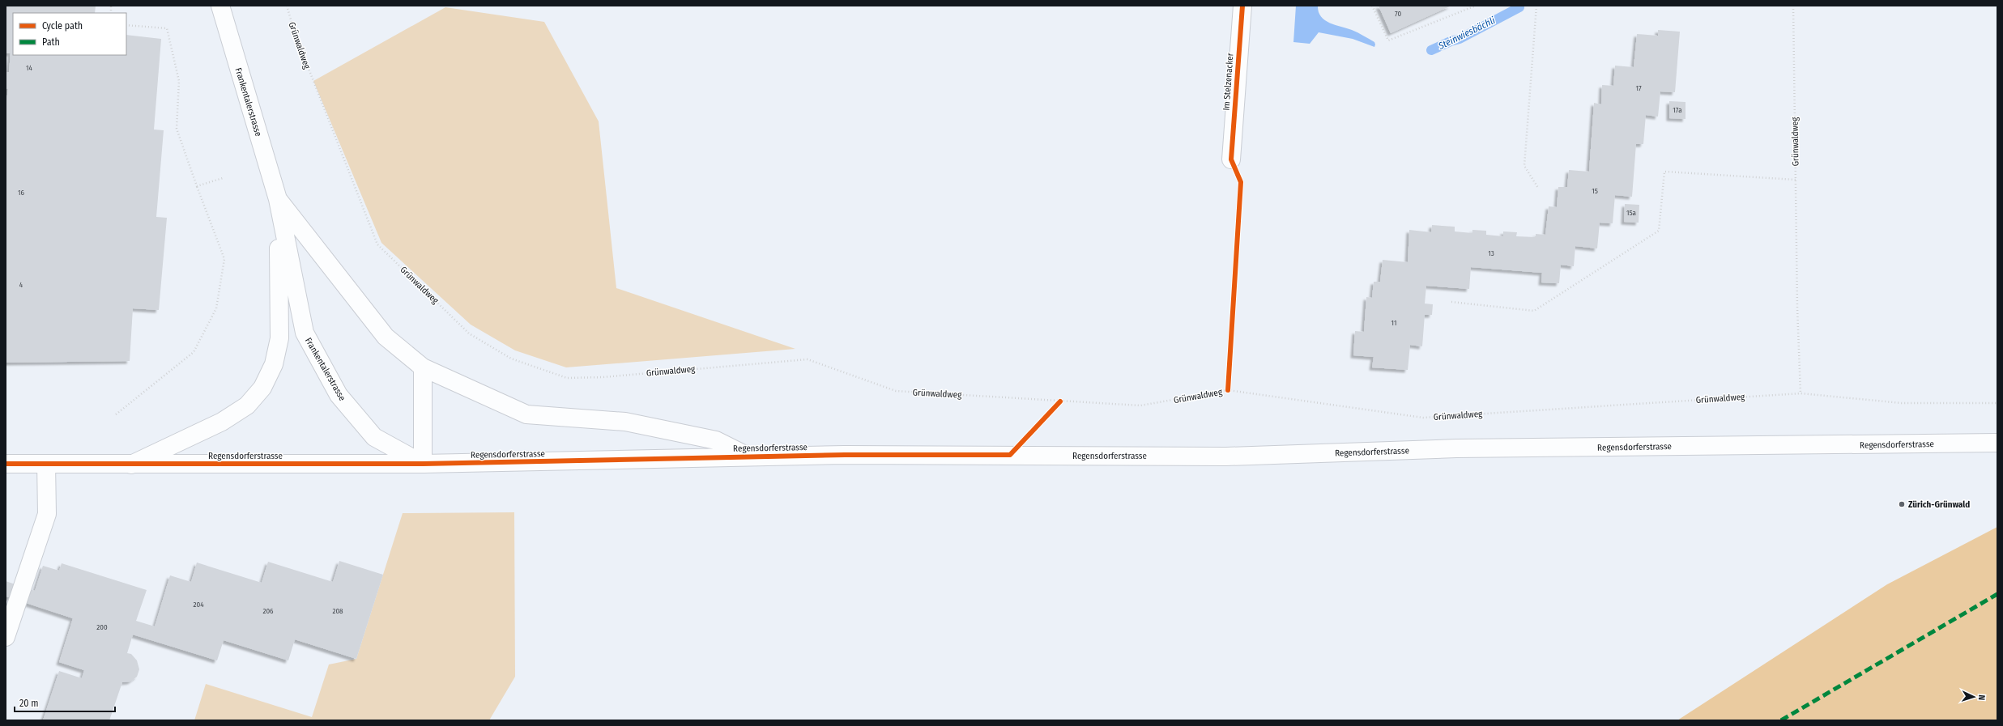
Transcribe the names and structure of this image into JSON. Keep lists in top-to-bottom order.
{
  "streets": {
    "main road": ["Im Stelzenacker", "Frankentalerstrasse", "Regensdorferstrasse"],
    "cycle path": ["Grünwaldweg"]
  },
  "crossings": [
    ["Frankentalerstrasse", "Regensdorferstrasse"]
  ],
  "water": ["Steinwiesbächli"],
  "places": ["Zürich-Grünwald"],
  "house_numbers": [
    "70",
    "14",
    "17",
    "17a",
    "15",
    "16",
    "15a",
    "13",
    "4",
    "11",
    "204",
    "206",
    "208",
    "200"
  ],
  "legend": ["Cycle path", "Path"],
  "scale_bar": "20 m",
  "north": "right"
}
